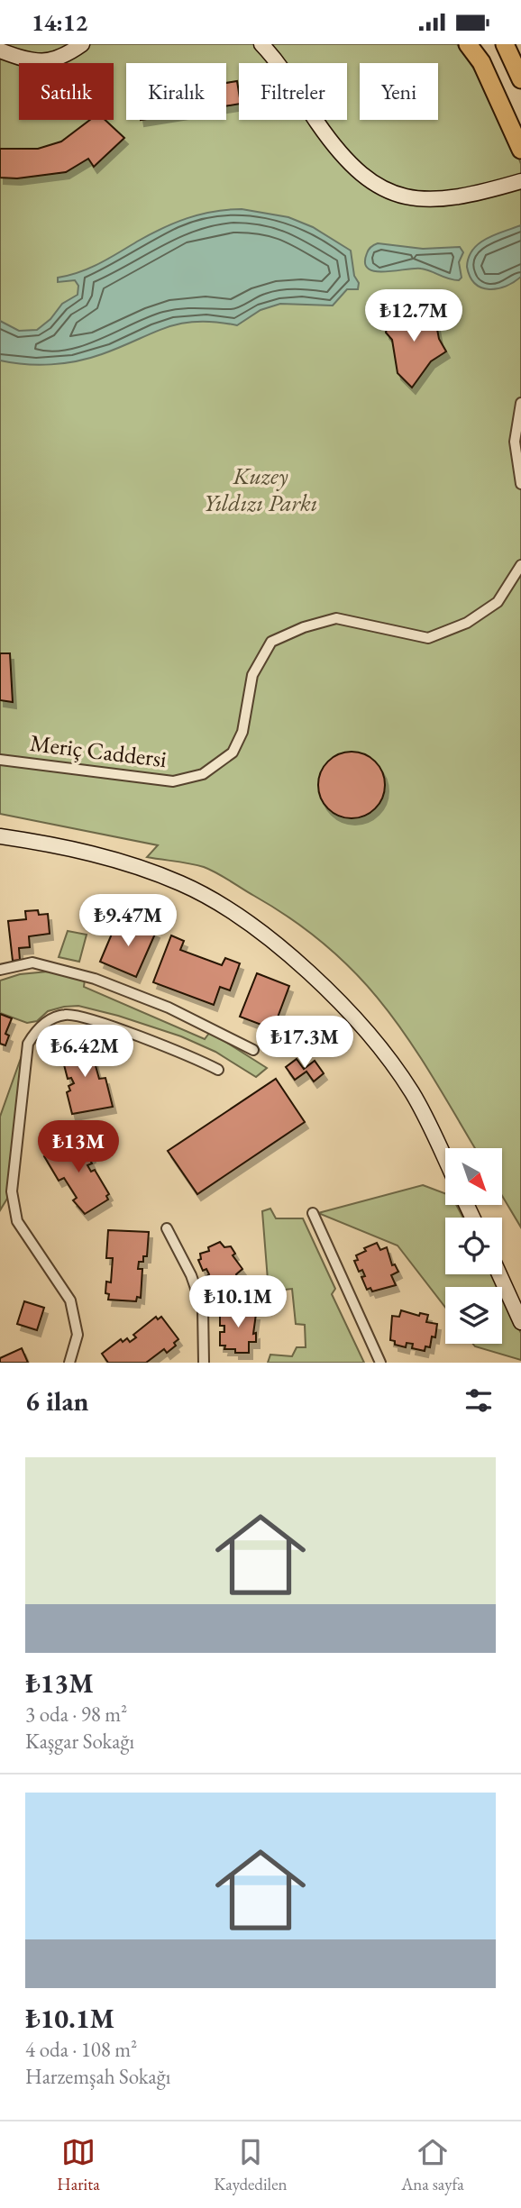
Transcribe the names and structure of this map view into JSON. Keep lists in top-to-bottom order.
{
  "streets": {
    "street": ["Meriç Caddersi"]
  },
  "parks": ["Kuzey Yıldızı Parkı"],
  "north": "bottom right",
  "page": {
    "status": "14:12",
    "chip": [
      "Satılık",
      "Kiralık",
      "Filtreler",
      "Yeni"
    ],
    "price": [
      "₺12.7M",
      "₺9.47M",
      "₺17.3M",
      "₺6.42M",
      "₺13M",
      "₺10.1M"
    ],
    "heading": "6 ilan",
    "list": [
      {
        "name": "₺13M",
        "note": "3 oda · 98 m² · Kaşgar Sokağı"
      },
      {
        "name": "₺10.1M",
        "note": "4 oda · 108 m² · Harzemşah Sokağı"
      }
    ],
    "tabs": ["Harita", "Kaydedilen", "Ana sayfa"]
  }
}
